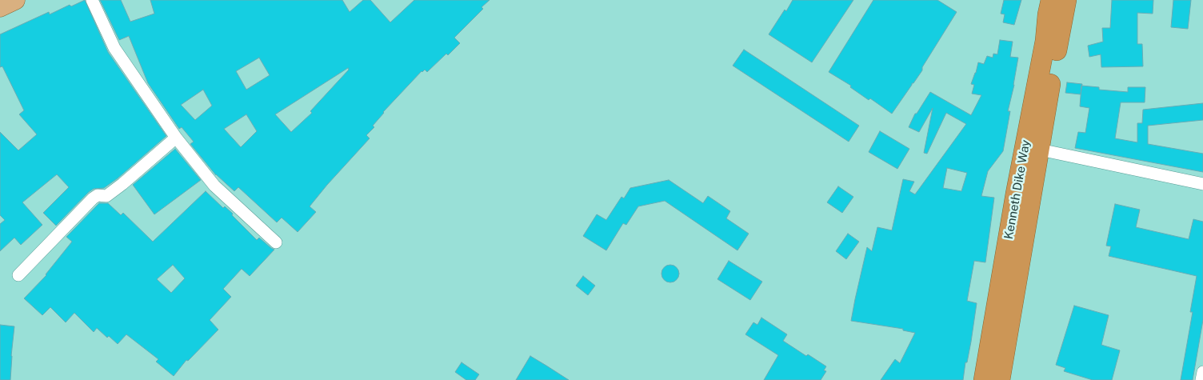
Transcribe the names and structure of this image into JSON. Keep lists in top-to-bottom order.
{
  "streets": {
    "highway": ["Kenneth Dike Way"]
  }
}
